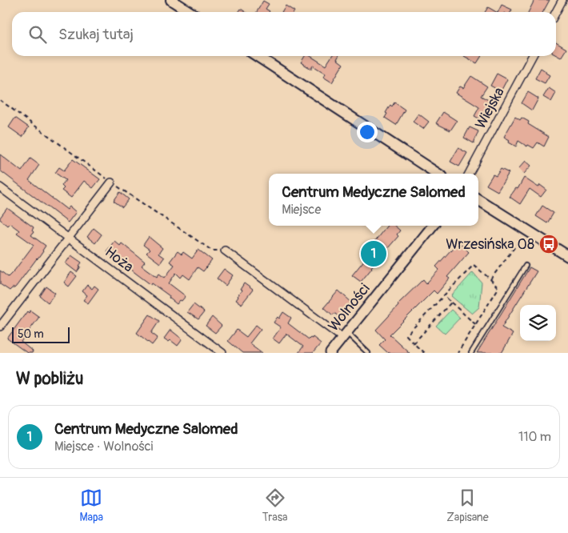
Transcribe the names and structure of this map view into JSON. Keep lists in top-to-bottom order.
{
  "streets": {
    "street": ["Wiejska", "Hoża", "Wolności"]
  },
  "places": {
    "bus stop": ["Wrzesińska 08"]
  },
  "scale_bar": "50 m",
  "page": {
    "search": "Szukaj tutaj",
    "popup": ["Centrum Medyczne Salomed", "Miejsce"],
    "pins": "1",
    "scale": "50 m",
    "heading": "W pobliżu",
    "list": [
      {
        "mark": "1",
        "name": "Centrum Medyczne Salomed",
        "note": "Miejsce · Wolności",
        "value": "110 m"
      }
    ],
    "nav": ["Mapa", "Trasa", "Zapisane"]
  }
}
